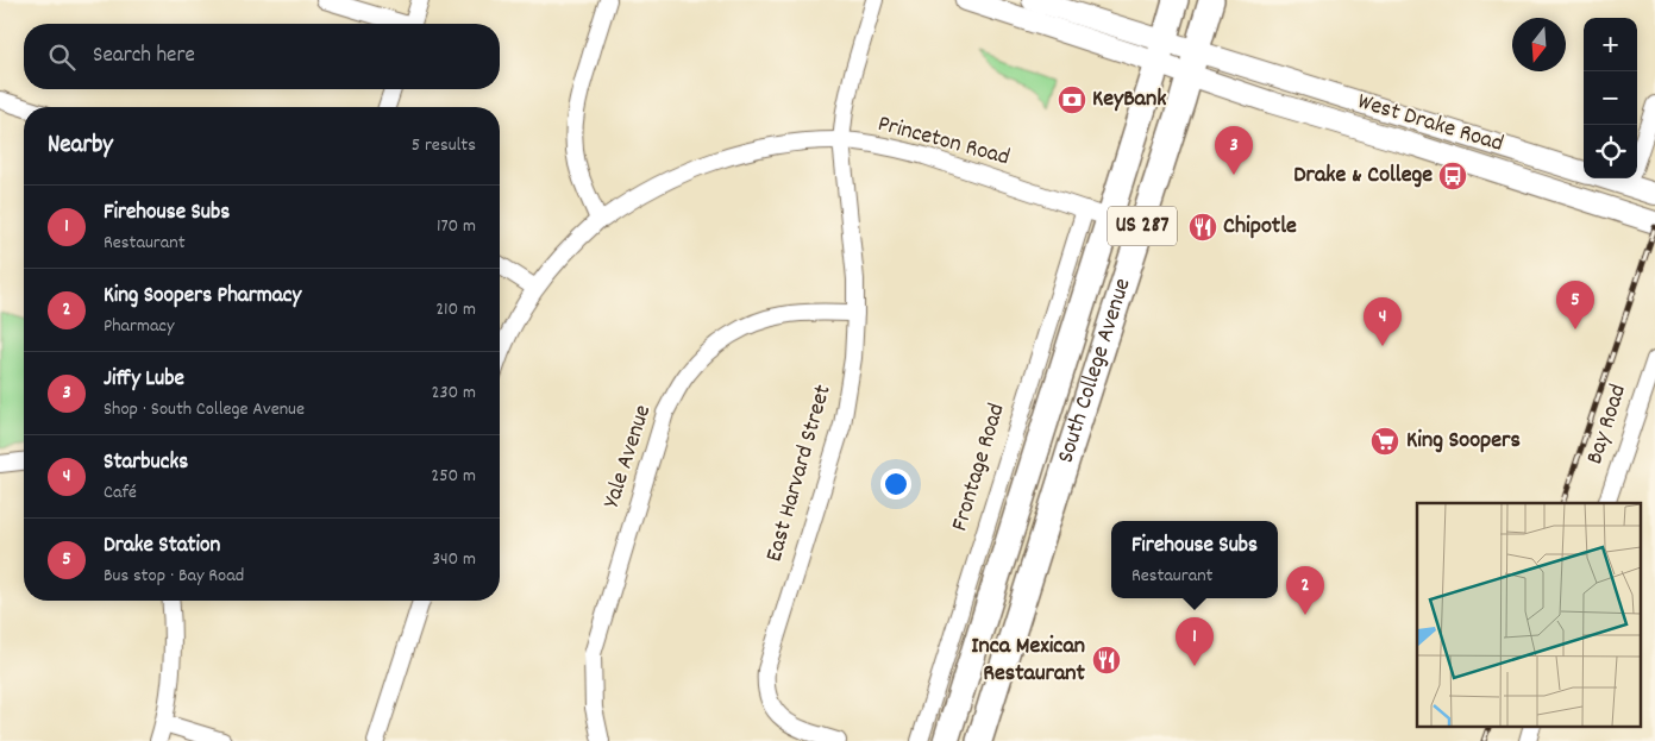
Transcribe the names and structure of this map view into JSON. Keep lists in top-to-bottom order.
{
  "streets": {
    "highway": ["US 287", "South College Avenue"],
    "main road": ["West Drake Road"],
    "street": [
      "Princeton Road",
      "Bay Road",
      "Yale Avenue",
      "Frontage Road",
      "East Harvard Street"
    ]
  },
  "crossings": [
    ["West Drake Road", "South College Avenue"],
    ["Princeton Road", "South College Avenue"],
    ["Princeton Road", "Frontage Road"],
    ["Princeton Road", "East Harvard Street"],
    ["Yale Avenue", "East Harvard Street"]
  ],
  "places": {
    "bank": ["KeyBank"],
    "bus stop": ["Drake & College"],
    "restaurant": ["Chipotle", "Inca Mexican Restaurant"],
    "supermarket": ["King Soopers"]
  },
  "north": "bottom",
  "page": {
    "map_buttons": ["+", "−"],
    "search": "Search here",
    "heading": ["Nearby", "5 results"],
    "pins": [
      "3",
      "5",
      "4",
      "2",
      "1"
    ],
    "list": [
      {
        "mark": "1",
        "name": "Firehouse Subs",
        "note": "Restaurant",
        "value": "170 m"
      },
      {
        "mark": "2",
        "name": "King Soopers Pharmacy",
        "note": "Pharmacy",
        "value": "210 m"
      },
      {
        "mark": "3",
        "name": "Jiffy Lube",
        "note": "Shop · South College Avenue",
        "value": "230 m"
      },
      {
        "mark": "4",
        "name": "Starbucks",
        "note": "Café",
        "value": "250 m"
      },
      {
        "mark": "5",
        "name": "Drake Station",
        "note": "Bus stop · Bay Road",
        "value": "340 m"
      }
    ],
    "popup": ["Firehouse Subs", "Restaurant"]
  }
}
